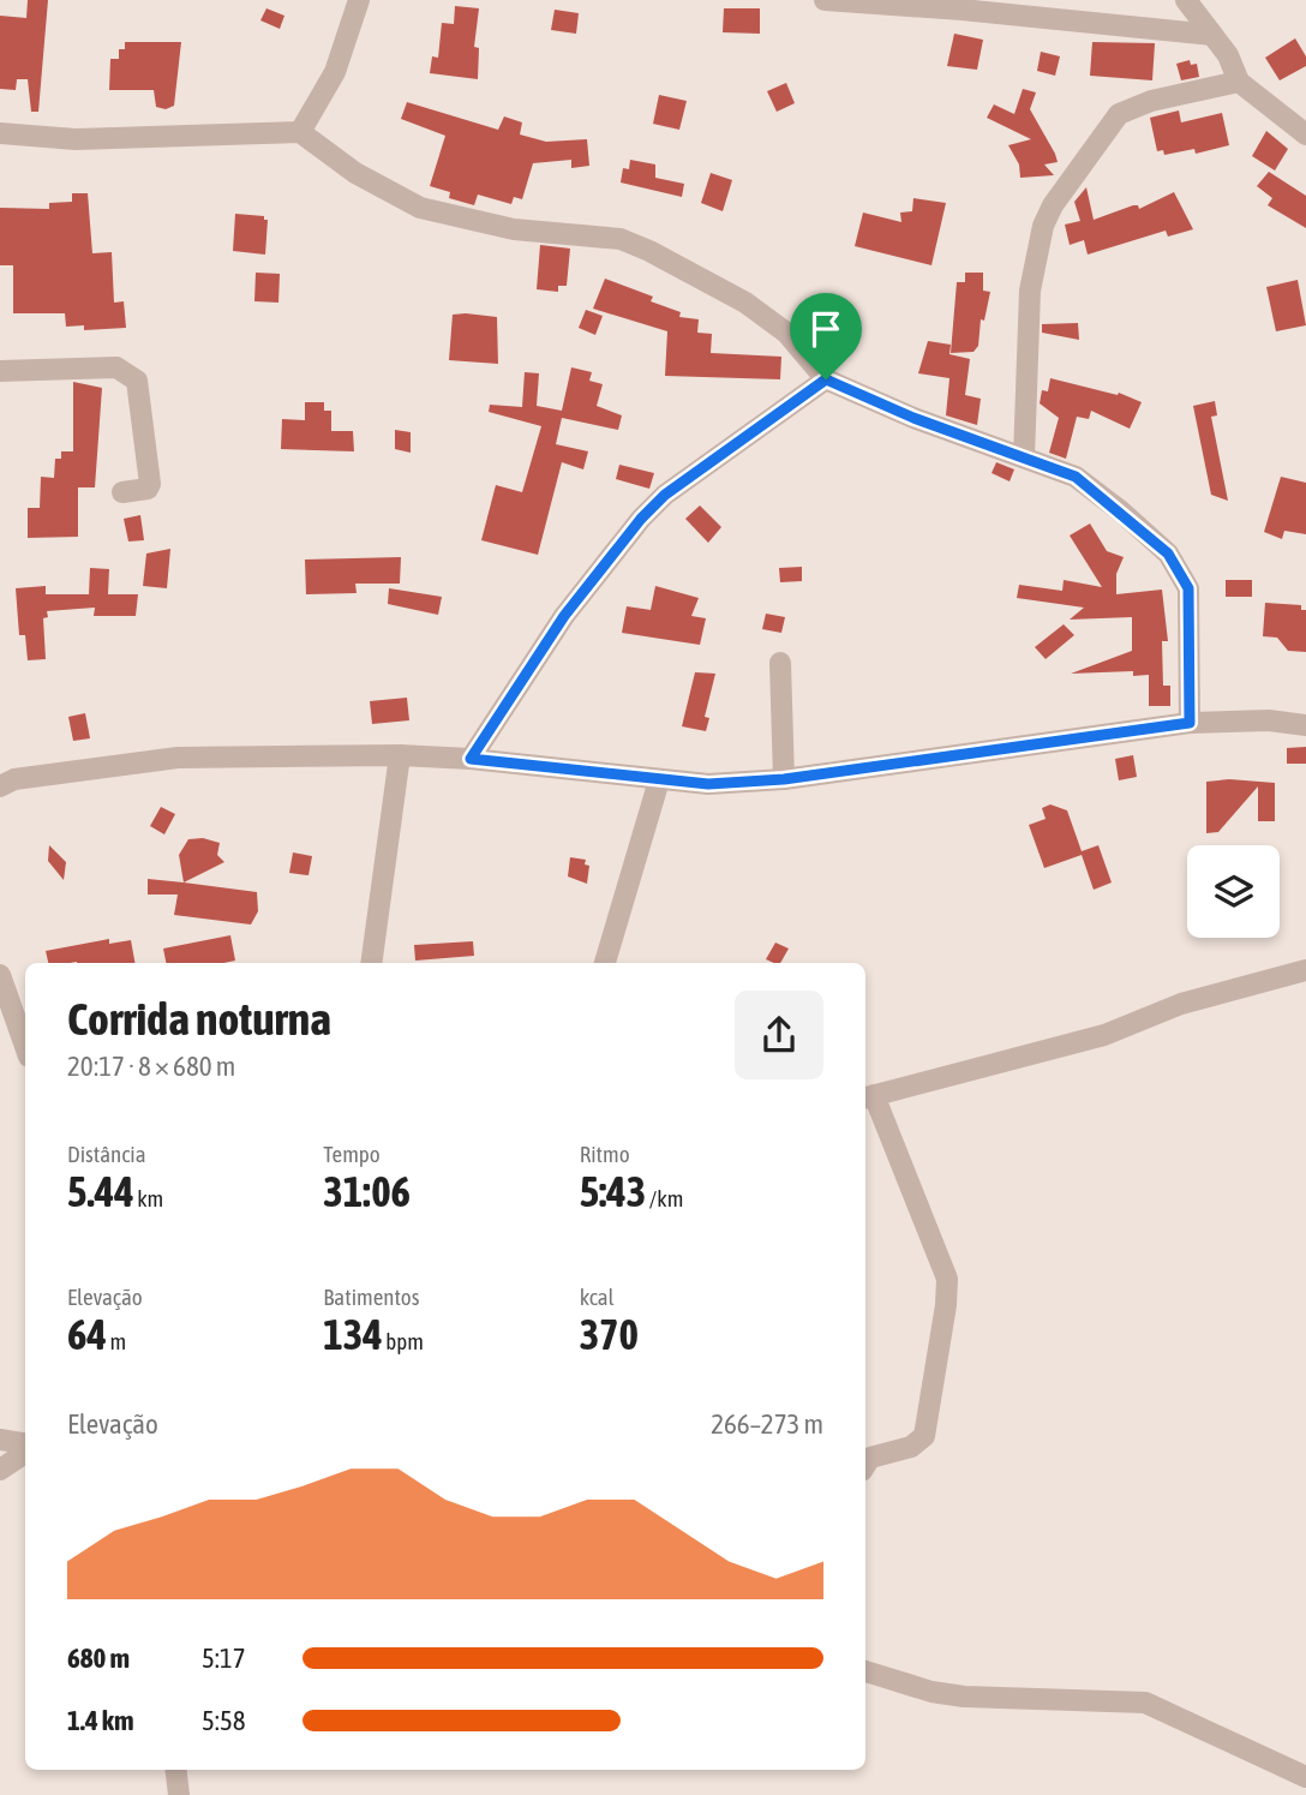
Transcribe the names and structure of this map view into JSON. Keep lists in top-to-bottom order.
{
  "page": {
    "heading": ["Corrida noturna", "20:17 · 8 × 680 m"],
    "stats": [
      ["Distância", "5.44 km"],
      ["Tempo", "31:06"],
      ["Ritmo", "5:43 /km"],
      ["Elevação", "64 m"],
      ["Batimentos", "134 bpm"],
      ["kcal", "370"]
    ],
    "chart": ["Elevação", "266–273 m"],
    "list": [
      {
        "name": "680 m",
        "note": "5:17"
      },
      {
        "name": "1.4 km",
        "note": "5:58"
      }
    ]
  }
}
